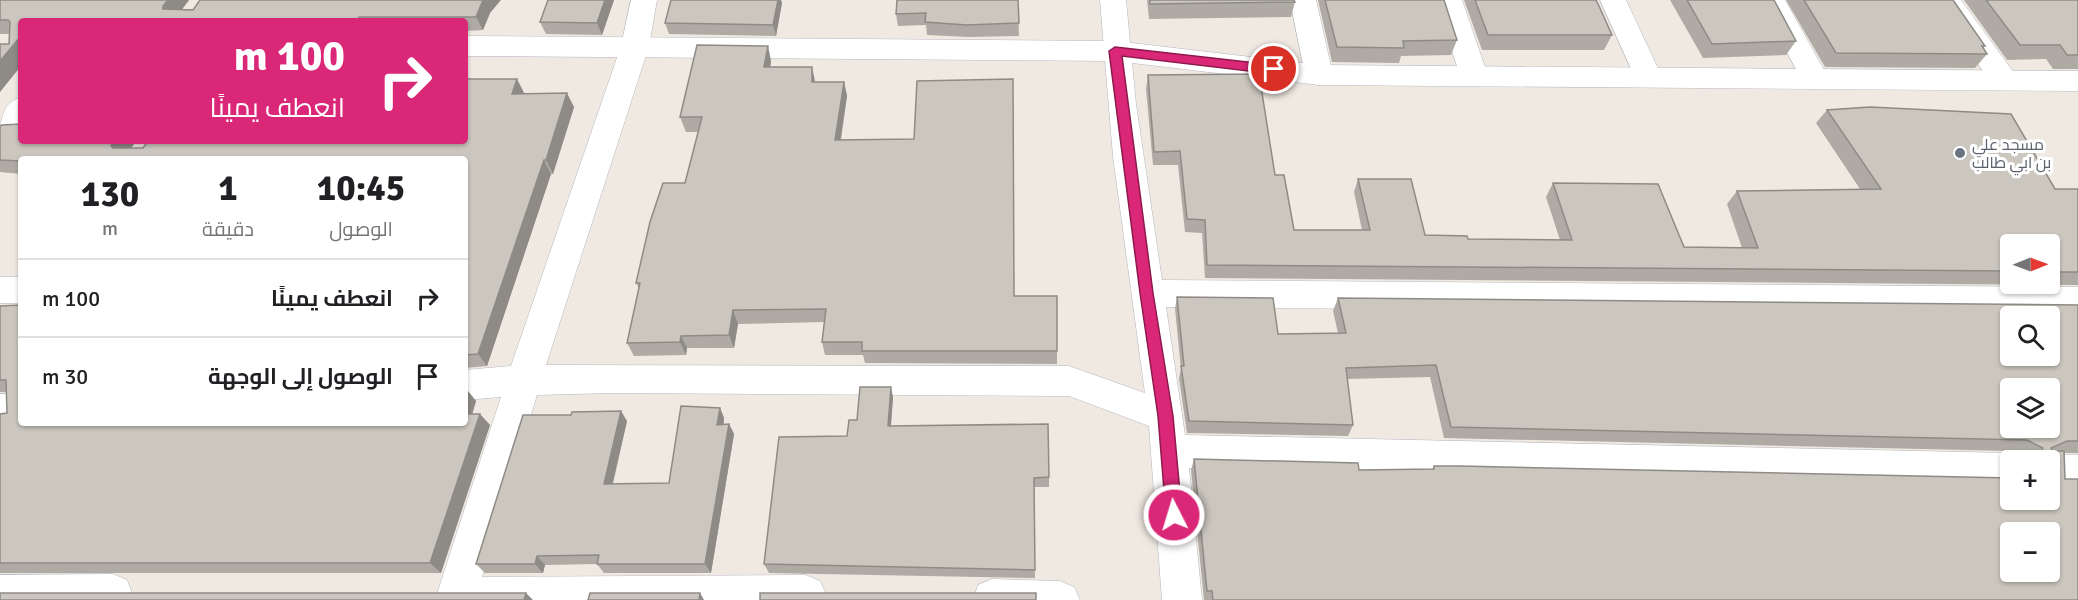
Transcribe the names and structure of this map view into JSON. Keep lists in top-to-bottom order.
{
  "places": ["مسجد علي بن ابي طالب"],
  "north": "right",
  "page": {
    "turn": ["100 m", "انعطف يمينًا"],
    "eta": [
      "10:45",
      "الوصول",
      "1",
      "دقيقة",
      "130",
      "m"
    ],
    "map_buttons": ["+", "−"],
    "list": [
      {
        "name": "انعطف يمينًا",
        "value": "100 m"
      },
      {
        "name": "الوصول إلى الوجهة",
        "value": "30 m"
      }
    ]
  }
}
